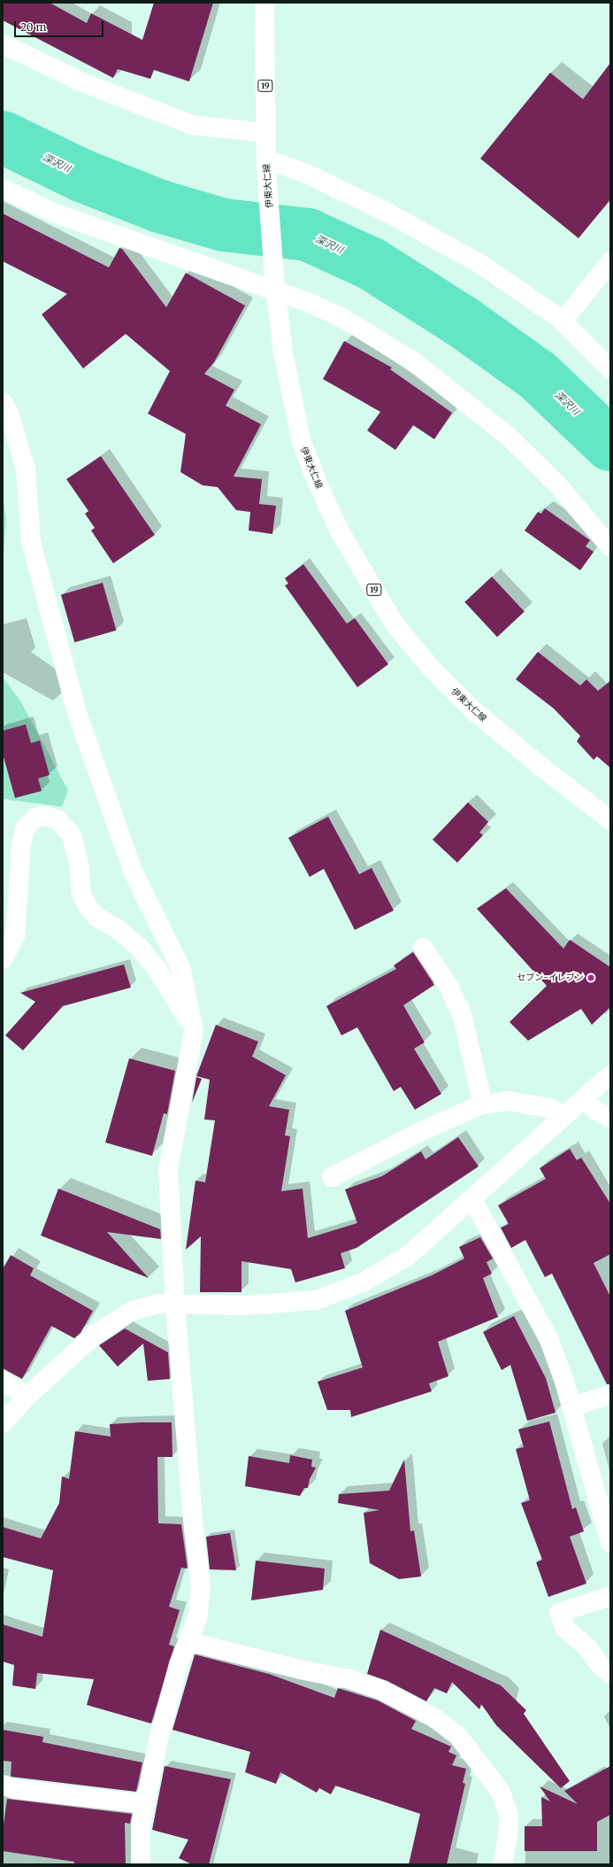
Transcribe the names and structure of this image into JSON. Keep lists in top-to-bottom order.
{
  "streets": {
    "street": ["19", "伊東大仁線"]
  },
  "water": ["深沢川"],
  "places": ["セブン-イレブン"],
  "scale_bar": "20 m"
}
